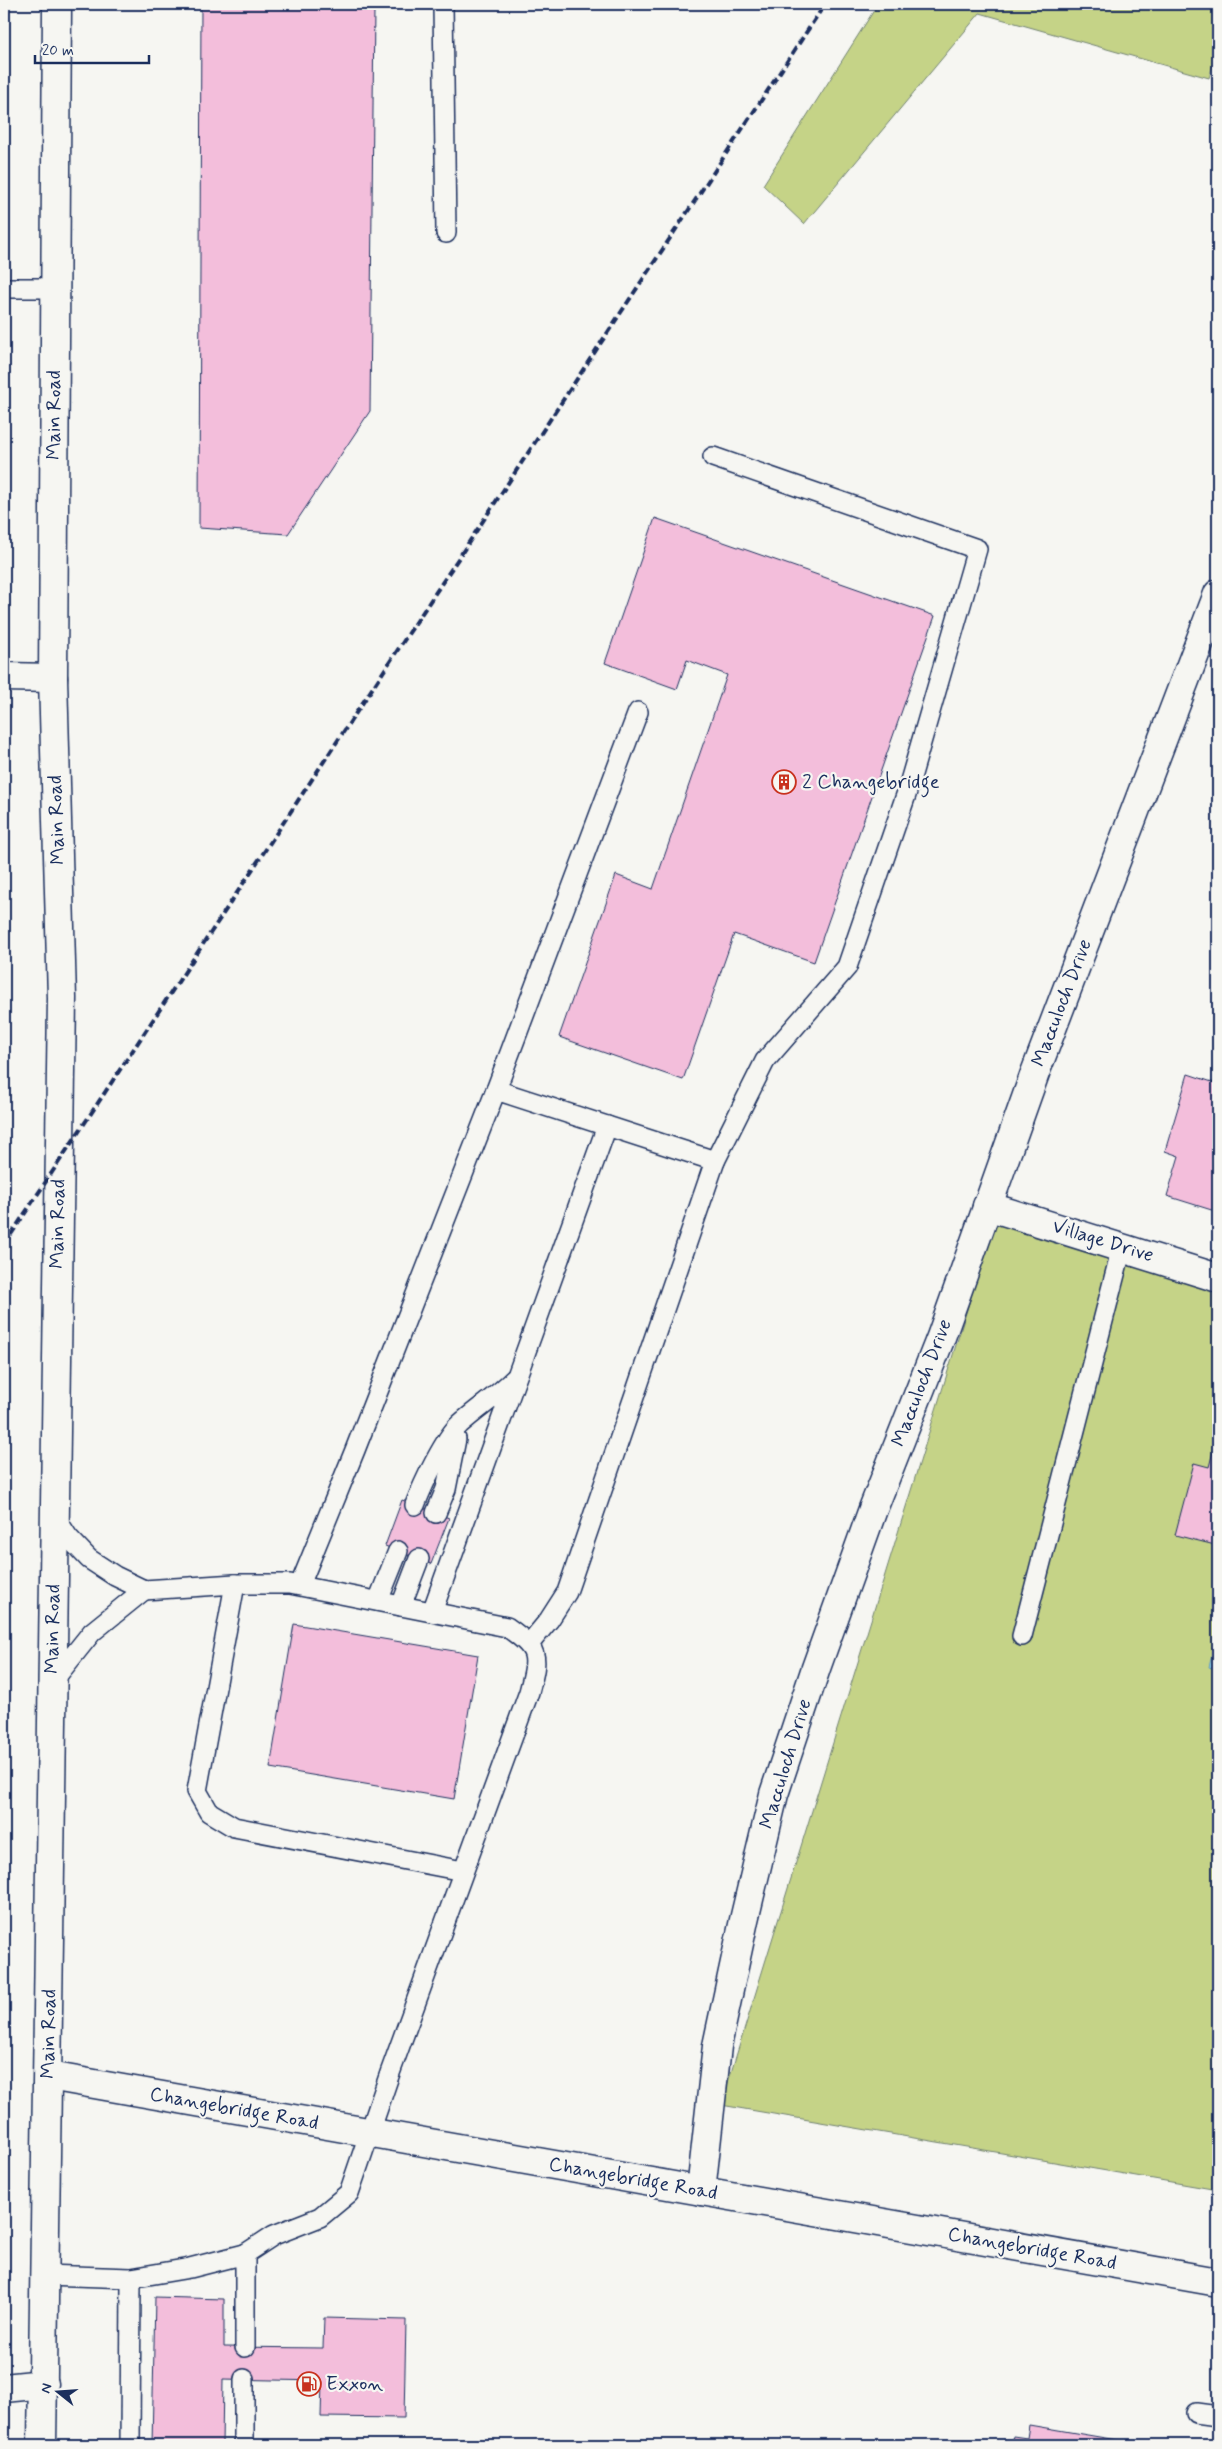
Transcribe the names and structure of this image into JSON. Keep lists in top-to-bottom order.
{
  "streets": {
    "main road": [
      "Main Road",
      "Macculoch Drive",
      "Village Drive",
      "Changebridge Road"
    ]
  },
  "crossings": [
    ["Main Road", "Changebridge Road"],
    ["Macculoch Drive", "Village Drive"],
    ["Macculoch Drive", "Changebridge Road"]
  ],
  "places": {
    "building": ["2 Changebridge"],
    "fuel station": ["Exxon"]
  },
  "scale_bar": "20 m",
  "north": "left"
}
